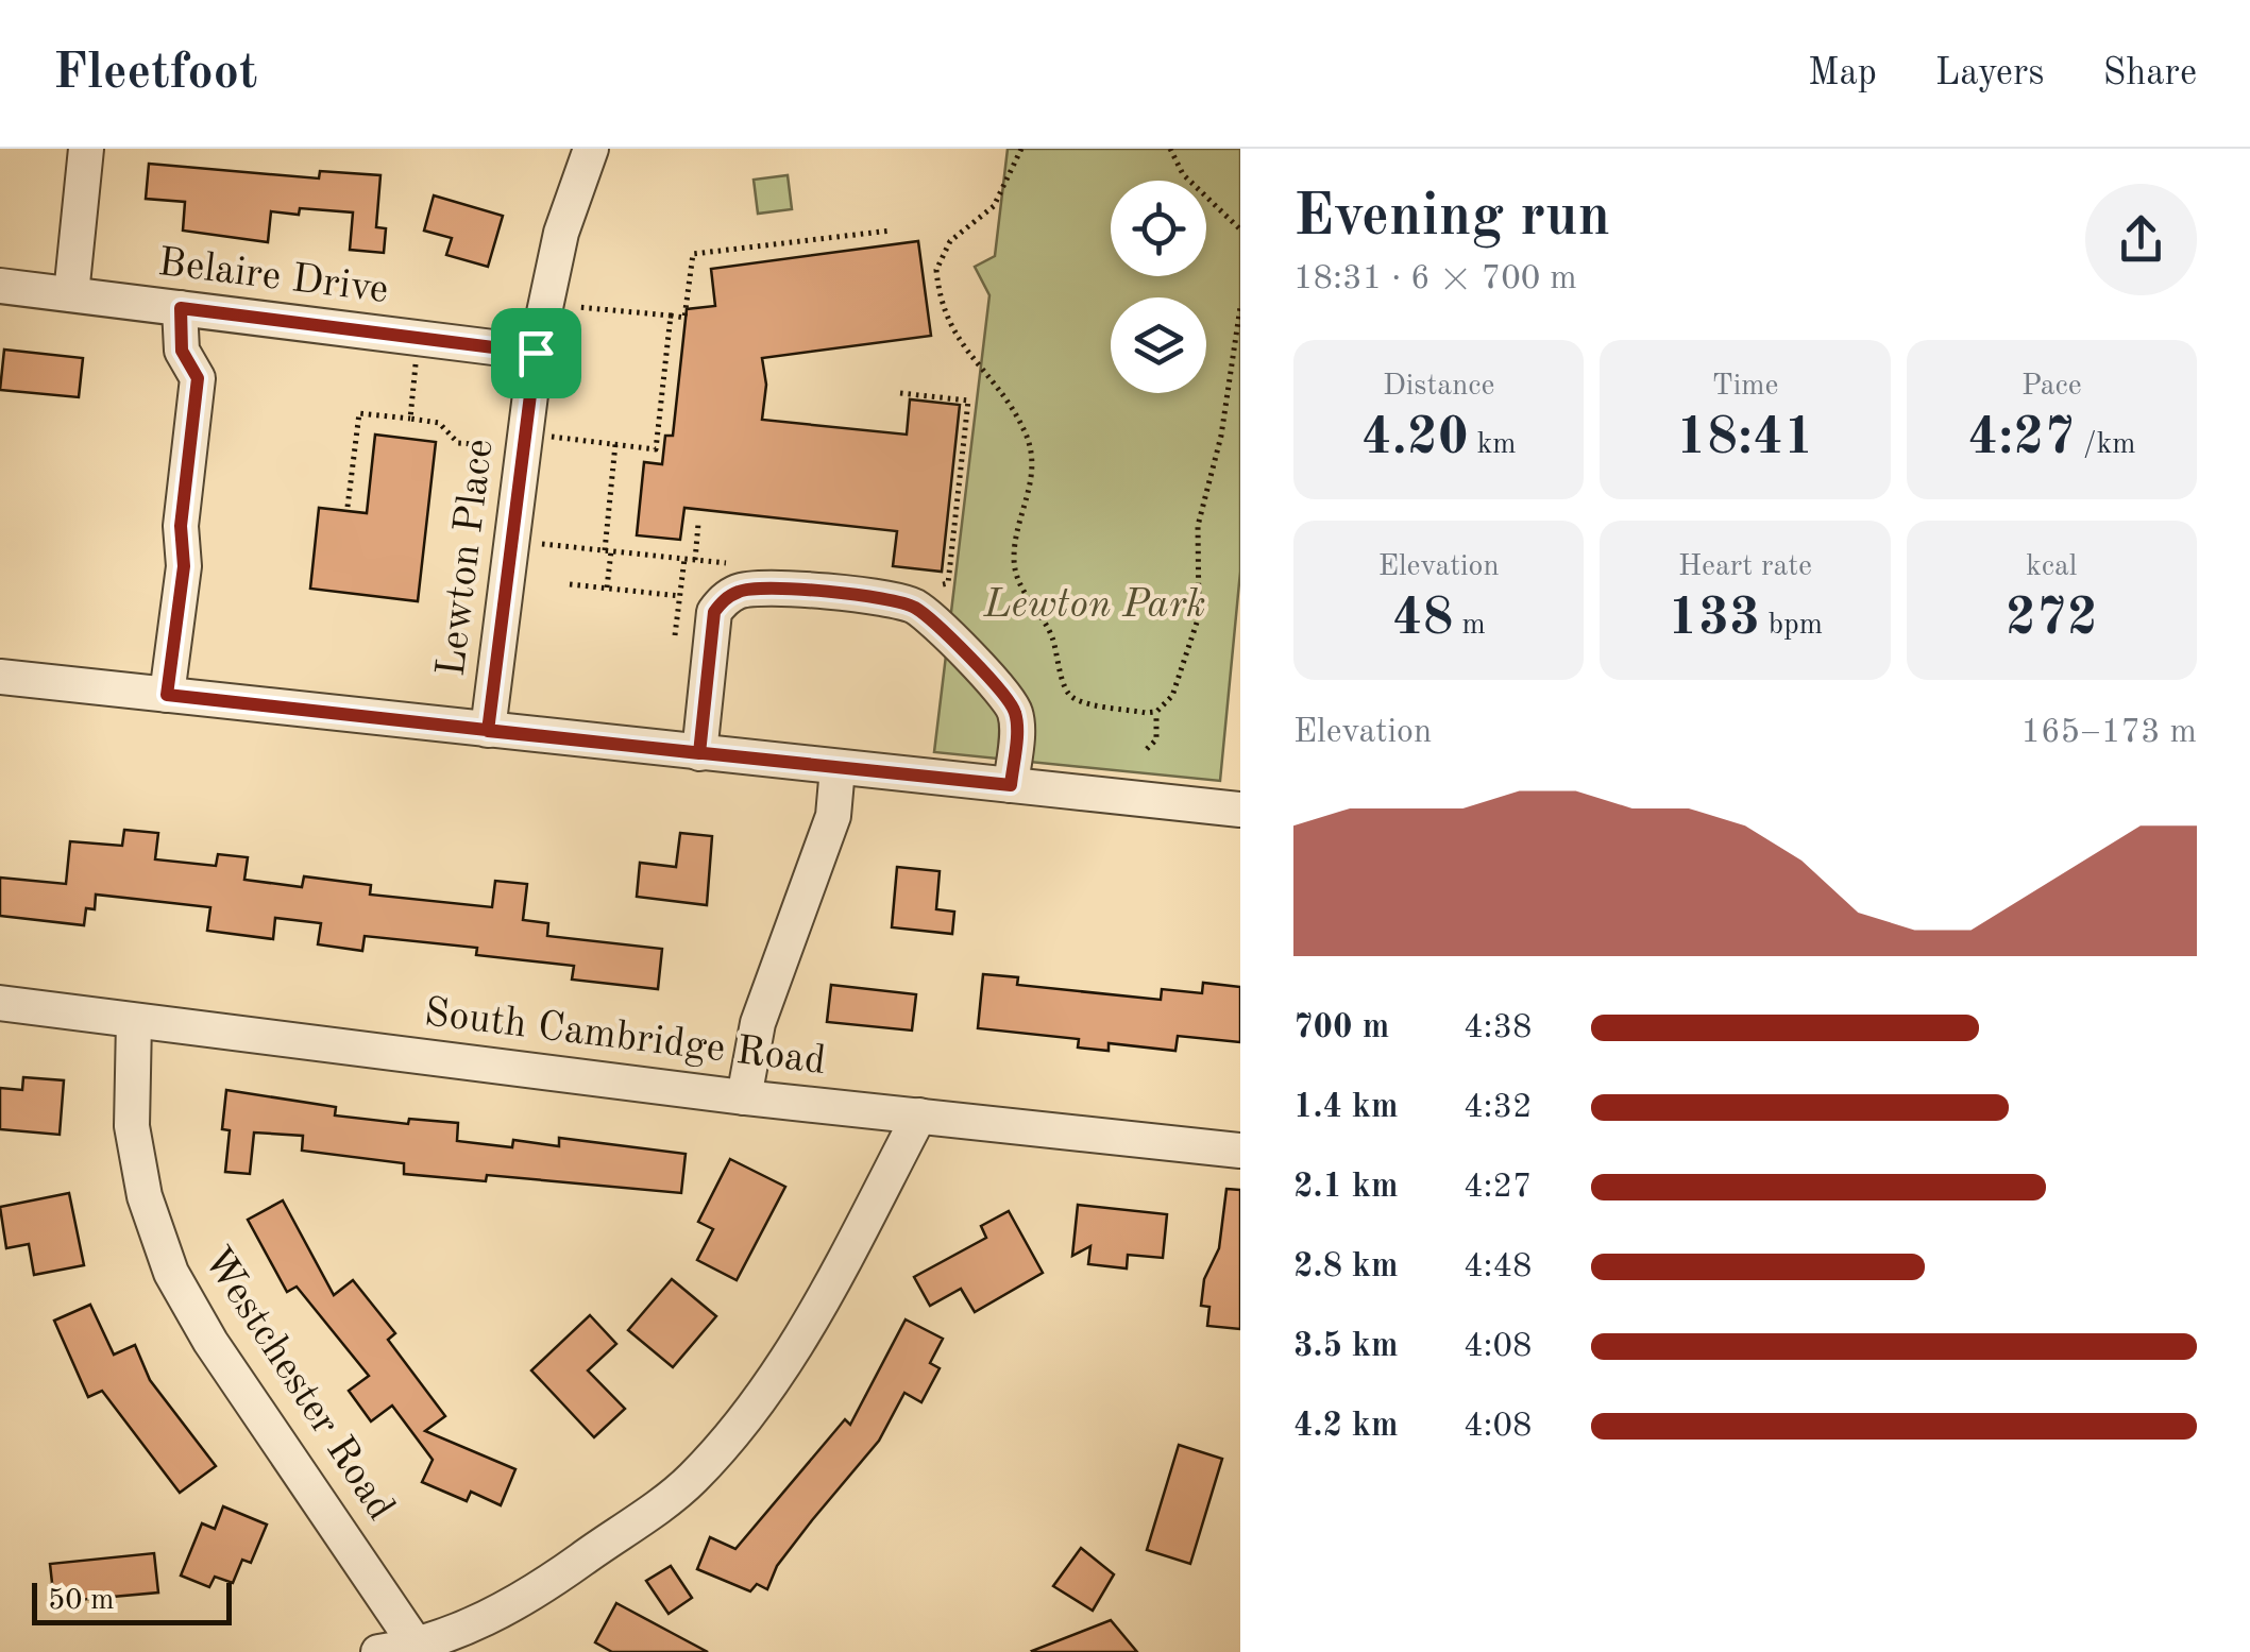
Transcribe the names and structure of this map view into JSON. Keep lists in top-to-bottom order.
{
  "streets": {
    "street": [
      "Belaire Drive",
      "Lewton Place",
      "South Cambridge Road",
      "Westchester Road"
    ]
  },
  "crossings": [
    ["Belaire Drive", "Lewton Place"],
    ["South Cambridge Road", "Westchester Road"]
  ],
  "parks": ["Lewton Park"],
  "scale_bar": "50 m",
  "page": {
    "header": "Fleetfoot",
    "nav": ["Map", "Layers", "Share"],
    "heading": ["Evening run", "18:31 · 6 × 700 m"],
    "stats": [
      ["Distance", "4.20 km"],
      ["Time", "18:41"],
      ["Pace", "4:27 /km"],
      ["Elevation", "48 m"],
      ["Heart rate", "133 bpm"],
      ["kcal", "272"]
    ],
    "chart": ["Elevation", "165–173 m"],
    "list": [
      {
        "name": "700 m",
        "note": "4:38"
      },
      {
        "name": "1.4 km",
        "note": "4:32"
      },
      {
        "name": "2.1 km",
        "note": "4:27"
      },
      {
        "name": "2.8 km",
        "note": "4:48"
      },
      {
        "name": "3.5 km",
        "note": "4:08"
      },
      {
        "name": "4.2 km",
        "note": "4:08"
      }
    ],
    "scale": "50 m"
  }
}
